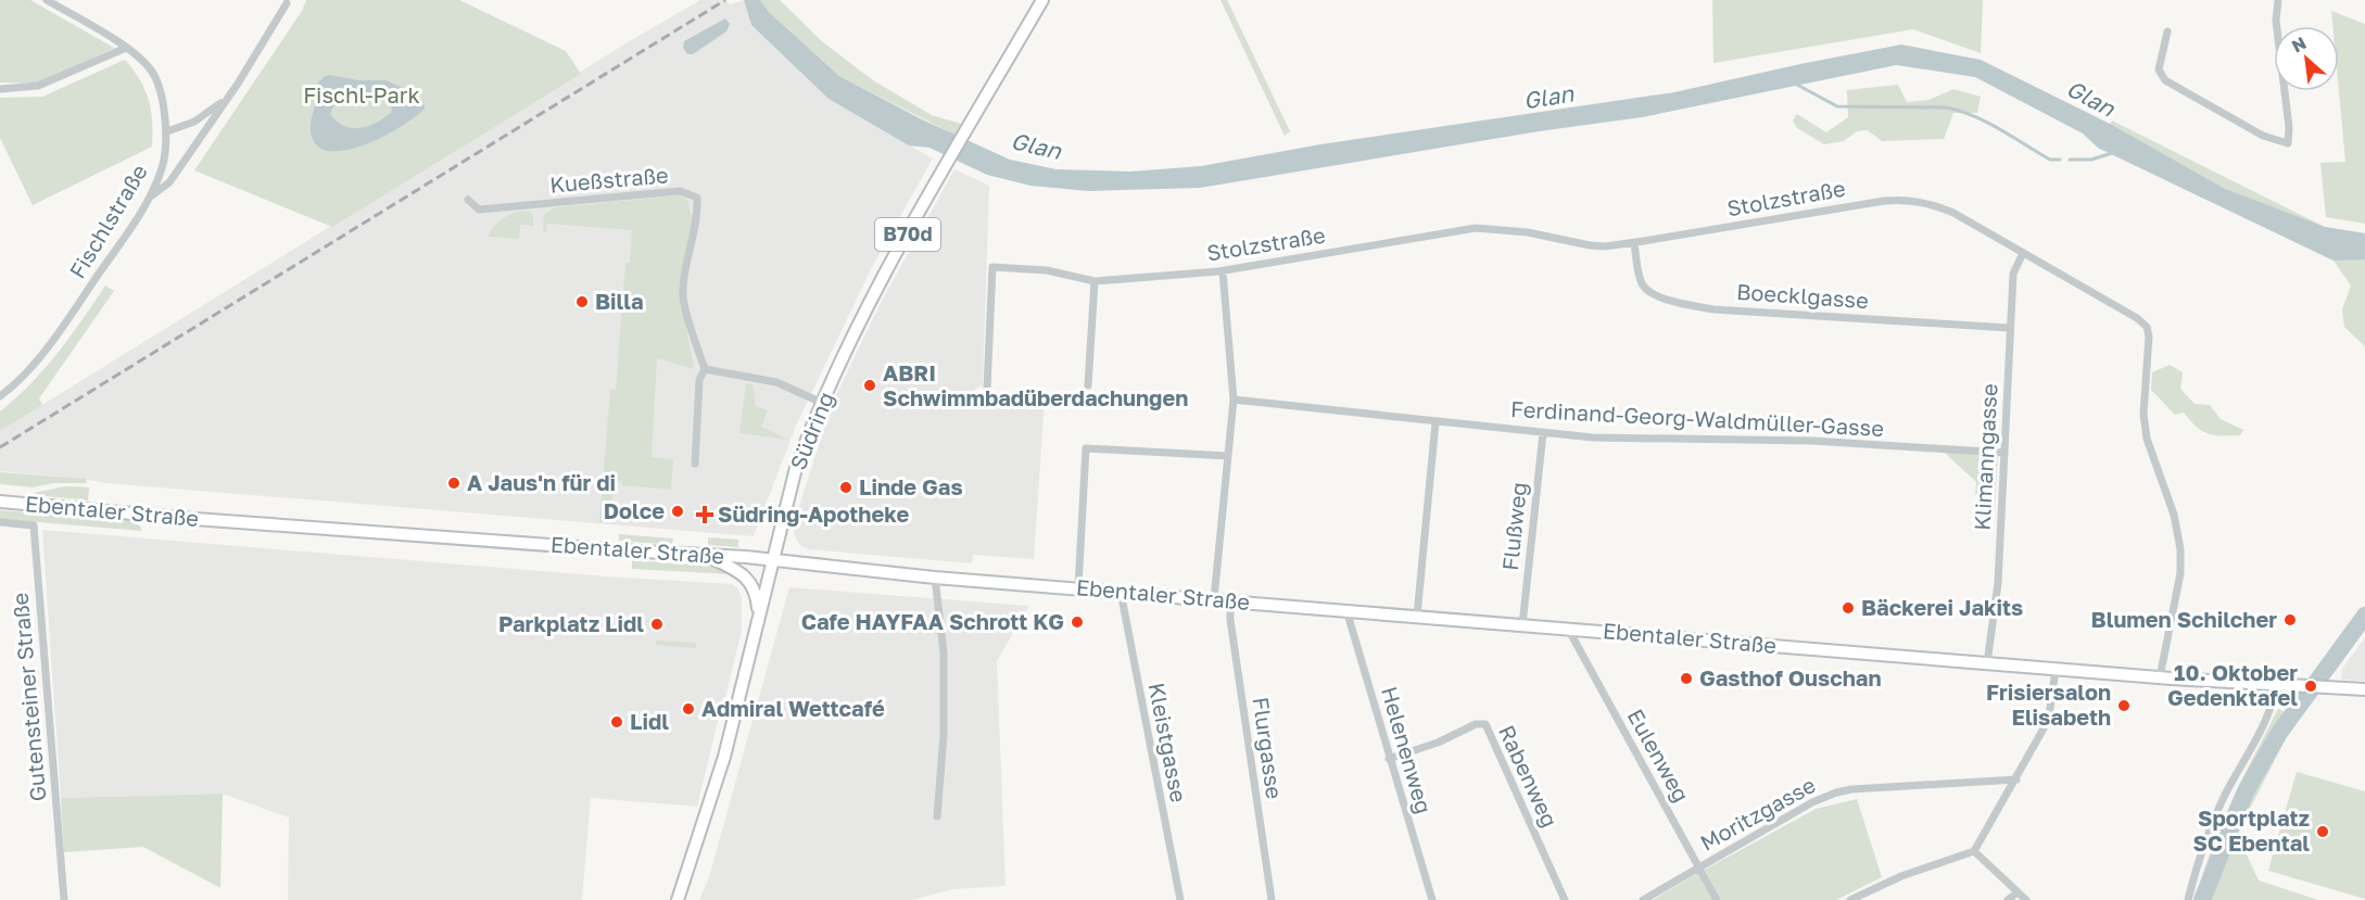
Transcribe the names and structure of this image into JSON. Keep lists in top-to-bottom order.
{
  "streets": {
    "main road": ["B70d", "Südring", "Ebentaler Straße"],
    "street": [
      "Kueßstraße",
      "Stolzstraße",
      "Fischlstraße",
      "Boecklgasse",
      "Ferdinand-Georg-Waldmüller-Gasse",
      "Klimanngasse",
      "Flußweg",
      "Gutensteiner Straße",
      "Kleistgasse",
      "Flurgasse",
      "Helenenweg",
      "Eulenweg",
      "Rabenweg",
      "Moritzgasse"
    ]
  },
  "crossings": [
    ["Stolzstraße", "Boecklgasse"],
    ["Stolzstraße", "Klimanngasse"],
    ["Stolzstraße", "Ebentaler Straße"],
    ["Boecklgasse", "Klimanngasse"],
    ["Ferdinand-Georg-Waldmüller-Gasse", "Klimanngasse"],
    ["Ferdinand-Georg-Waldmüller-Gasse", "Flußweg"],
    ["Südring", "Ebentaler Straße"],
    ["Klimanngasse", "Ebentaler Straße"],
    ["Ebentaler Straße", "Flußweg"],
    ["Ebentaler Straße", "Kleistgasse"],
    ["Ebentaler Straße", "Flurgasse"],
    ["Ebentaler Straße", "Helenenweg"],
    ["Ebentaler Straße", "Eulenweg"],
    ["Helenenweg", "Rabenweg"],
    ["Eulenweg", "Moritzgasse"]
  ],
  "water": ["Glan"],
  "parks": ["Fischl-Park"],
  "places": {
    "other": [
      "Billa",
      "ABRI Schwimmbadüberdachungen",
      "A Jaus'n für di",
      "Linde Gas",
      "Dolce",
      "Bäckerei Jakits",
      "Blumen Schilcher",
      "Cafe HAYFAA Schrott KG",
      "Parkplatz Lidl",
      "Gasthof Ouschan",
      "10. Oktober Gedenktafel",
      "Frisiersalon Elisabeth",
      "Admiral Wettcafé",
      "Lidl",
      "Sportplatz SC Ebental"
    ],
    "health": ["Südring-Apotheke"]
  },
  "north": "top left"
}
